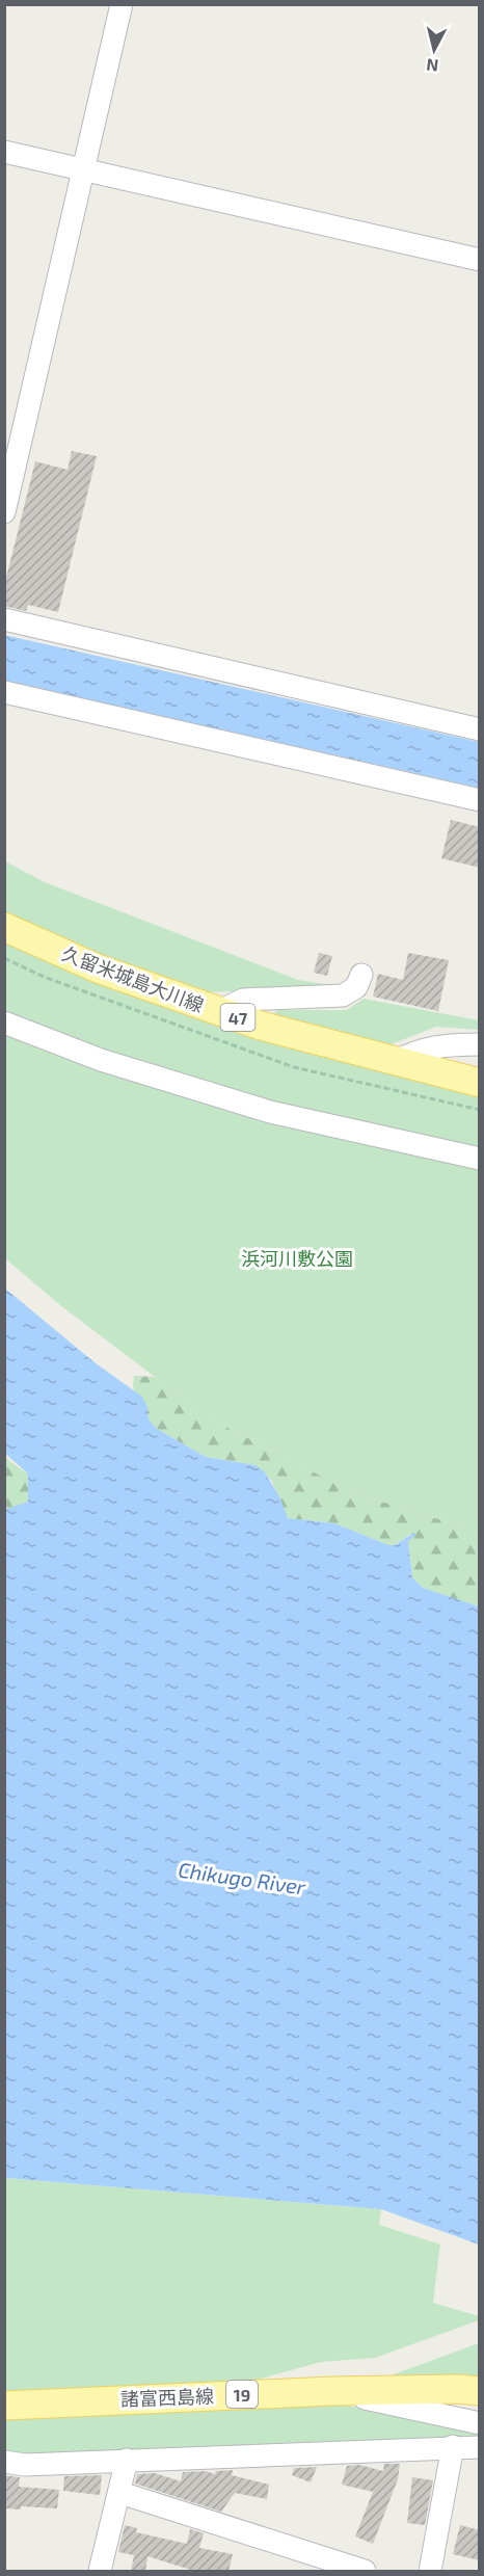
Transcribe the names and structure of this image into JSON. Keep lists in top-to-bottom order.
{
  "streets": {
    "main road": [
      "久留米城島大川線",
      "47",
      "19",
      "諸富西島線"
    ]
  },
  "water": ["Chikugo River"],
  "parks": ["浜河川敷公園"],
  "north": "bottom"
}
